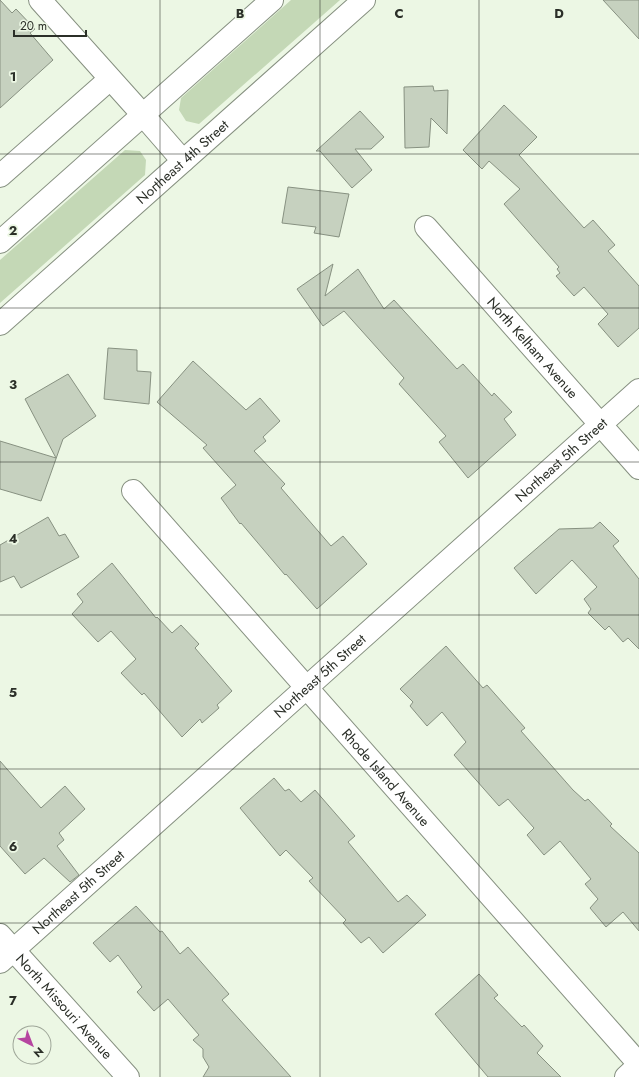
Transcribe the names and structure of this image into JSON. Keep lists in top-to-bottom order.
{
  "streets": {
    "street": [
      "Northeast 4th Street",
      "North Kelham Avenue",
      "Northeast 5th Street",
      "Rhode Island Avenue",
      "North Missouri Avenue"
    ]
  },
  "crossings": [
    ["North Kelham Avenue", "Northeast 5th Street"],
    ["Northeast 5th Street", "Rhode Island Avenue"],
    ["Northeast 5th Street", "North Missouri Avenue"]
  ],
  "scale_bar": "20 m",
  "north": "bottom right",
  "grid": {
    "columns": ["B", "C", "D"],
    "rows": [
      "1",
      "2",
      "3",
      "4",
      "5",
      "6",
      "7"
    ]
  }
}
